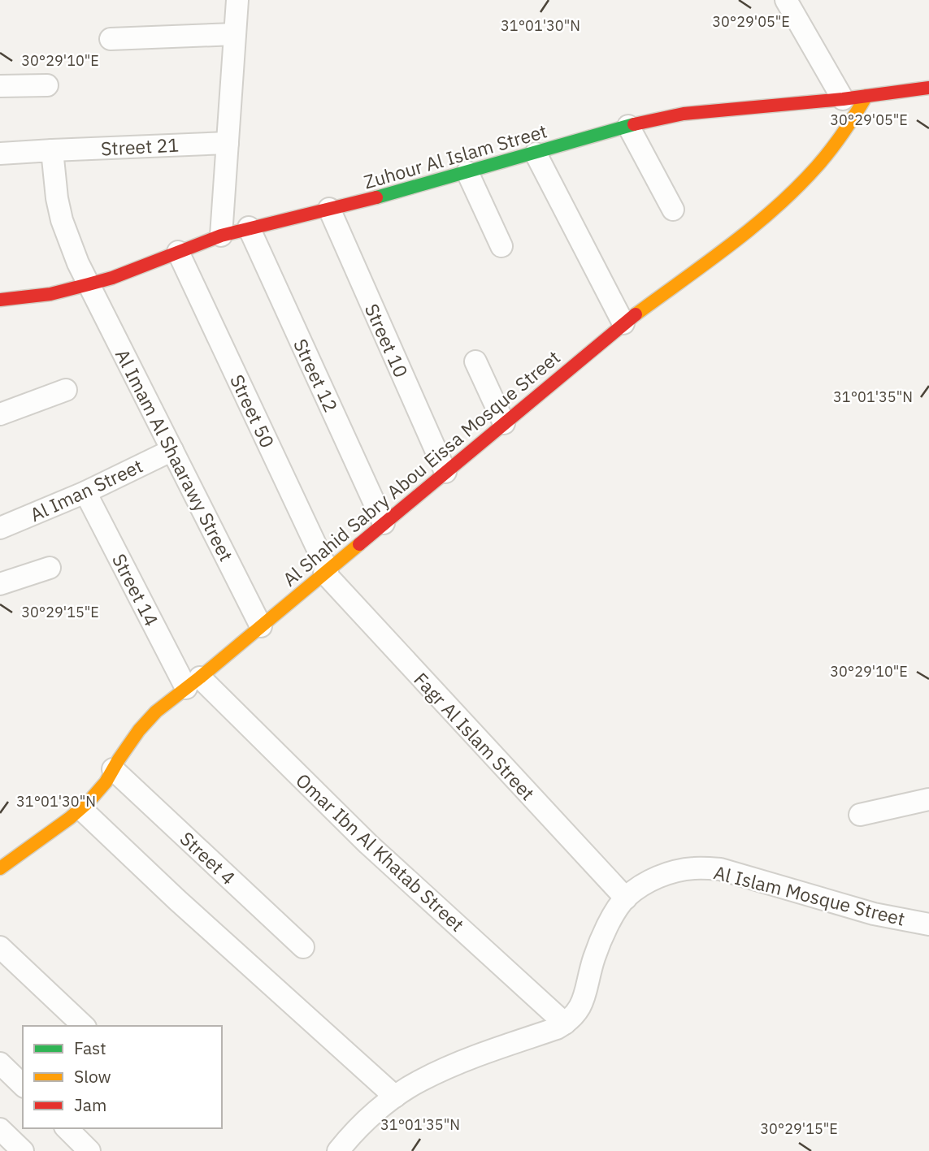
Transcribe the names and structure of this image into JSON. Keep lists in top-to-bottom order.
{
  "streets": {
    "street": [
      "Street 21",
      "Zuhour Al Islam Street",
      "Street 10",
      "Street 12",
      "Street 50",
      "Al Imam Al Shaarawy Street",
      "Al Shahid Sabry Abou Eissa Mosque Street",
      "Al Iman Street",
      "Street 14",
      "Fagr Al Islam Street",
      "Omar Ibn Al Khatab Street",
      "Street 4",
      "Al Islam Mosque Street"
    ]
  },
  "crossings": [
    ["Street 21", "Al Imam Al Shaarawy Street"],
    ["Zuhour Al Islam Street", "Street 10"],
    ["Zuhour Al Islam Street", "Street 12"],
    ["Zuhour Al Islam Street", "Street 50"],
    ["Zuhour Al Islam Street", "Al Imam Al Shaarawy Street"],
    ["Zuhour Al Islam Street", "Al Shahid Sabry Abou Eissa Mosque Street"],
    ["Street 10", "Al Shahid Sabry Abou Eissa Mosque Street"],
    ["Street 12", "Al Shahid Sabry Abou Eissa Mosque Street"],
    ["Street 50", "Al Shahid Sabry Abou Eissa Mosque Street"],
    ["Street 50", "Fagr Al Islam Street"],
    ["Al Imam Al Shaarawy Street", "Al Shahid Sabry Abou Eissa Mosque Street"],
    ["Al Imam Al Shaarawy Street", "Al Iman Street"],
    ["Al Shahid Sabry Abou Eissa Mosque Street", "Street 14"],
    ["Al Shahid Sabry Abou Eissa Mosque Street", "Fagr Al Islam Street"],
    ["Al Shahid Sabry Abou Eissa Mosque Street", "Omar Ibn Al Khatab Street"],
    ["Al Shahid Sabry Abou Eissa Mosque Street", "Street 4"],
    ["Al Iman Street", "Street 14"],
    ["Street 14", "Omar Ibn Al Khatab Street"],
    ["Fagr Al Islam Street", "Al Islam Mosque Street"],
    ["Omar Ibn Al Khatab Street", "Al Islam Mosque Street"]
  ],
  "legend": ["Fast", "Slow", "Jam"],
  "coordinates": [
    "30°29'05\"E",
    "31°01'30\"N",
    "30°29'10\"E",
    "31°01'35\"N",
    "30°29'15\"E"
  ]
}
